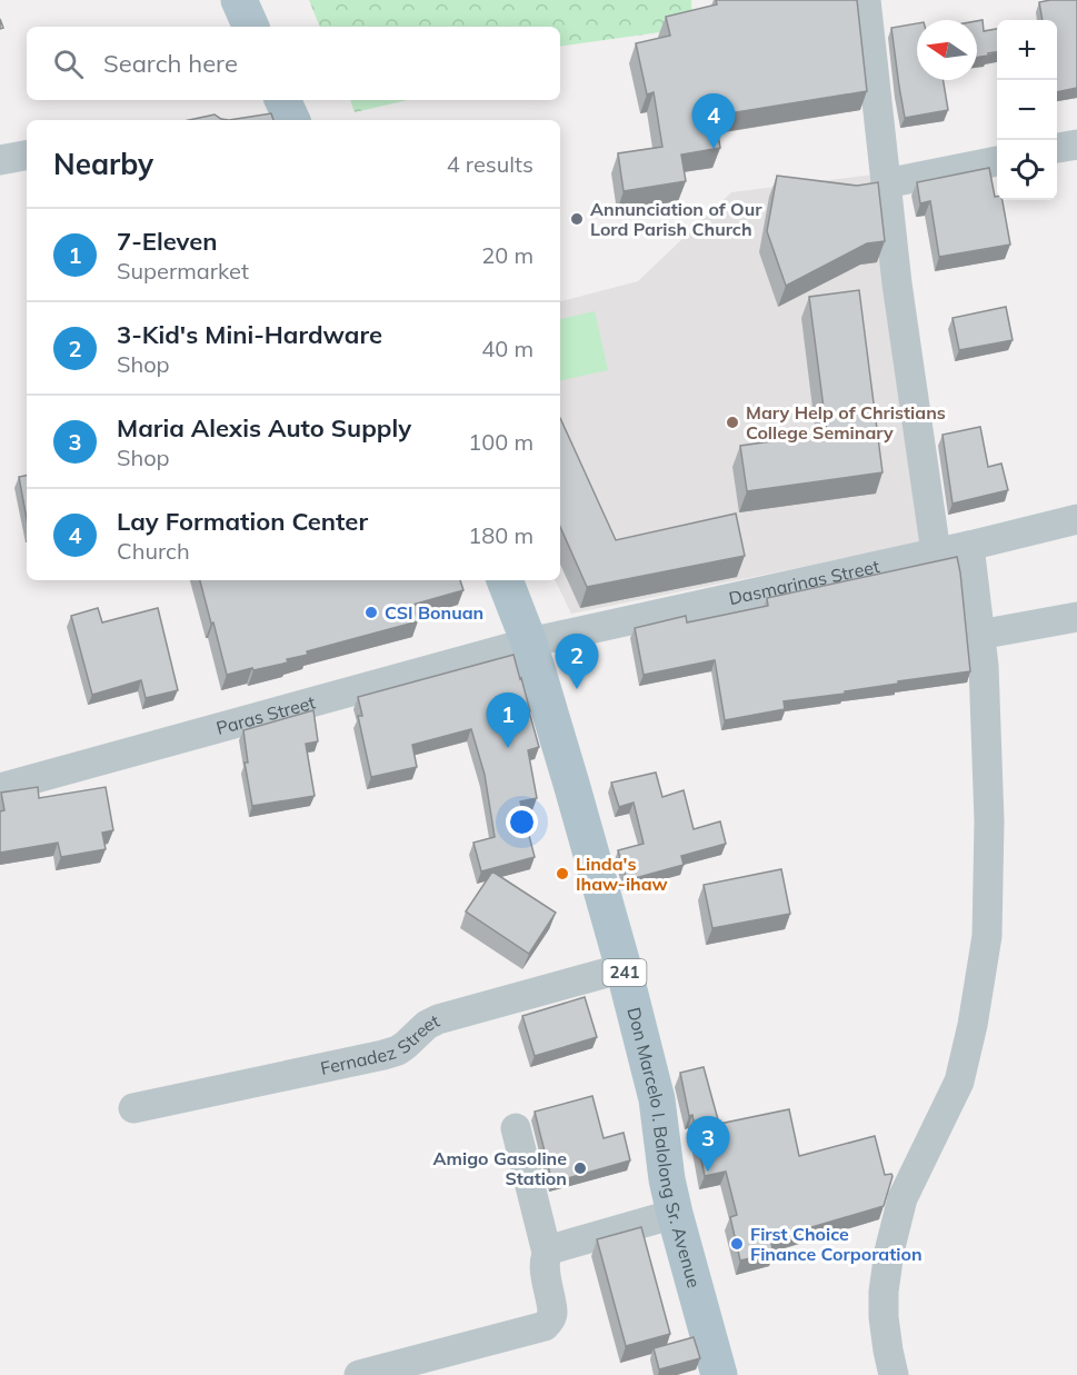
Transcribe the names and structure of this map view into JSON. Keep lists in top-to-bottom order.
{
  "streets": {
    "main road": ["241", "Don Marcelo I. Balolong Sr. Avenue"],
    "street": ["Dasmarinas Street", "Paras Street", "Fernadez Street"]
  },
  "crossings": [
    ["Dasmarinas Street", "Paras Street"],
    ["Dasmarinas Street", "Don Marcelo I. Balolong Sr. Avenue"],
    ["Paras Street", "Don Marcelo I. Balolong Sr. Avenue"],
    ["Fernadez Street", "Don Marcelo I. Balolong Sr. Avenue"]
  ],
  "places": [
    "Annunciation of Our Lord Parish Church",
    "Mary Help of Christians College Seminary",
    "CSI Bonuan",
    "Linda's Ihaw-ihaw",
    "Amigo Gasoline Station",
    "First Choice Finance Corporation"
  ],
  "north": "left",
  "page": {
    "map_buttons": ["+", "−"],
    "search": "Search here",
    "pins": [
      "4",
      "2",
      "1",
      "3"
    ],
    "heading": ["Nearby", "4 results"],
    "list": [
      {
        "mark": "1",
        "name": "7-Eleven",
        "note": "Supermarket",
        "value": "20 m"
      },
      {
        "mark": "2",
        "name": "3-Kid's Mini-Hardware",
        "note": "Shop",
        "value": "40 m"
      },
      {
        "mark": "3",
        "name": "Maria Alexis Auto Supply",
        "note": "Shop",
        "value": "100 m"
      },
      {
        "mark": "4",
        "name": "Lay Formation Center",
        "note": "Church",
        "value": "180 m"
      }
    ]
  }
}
